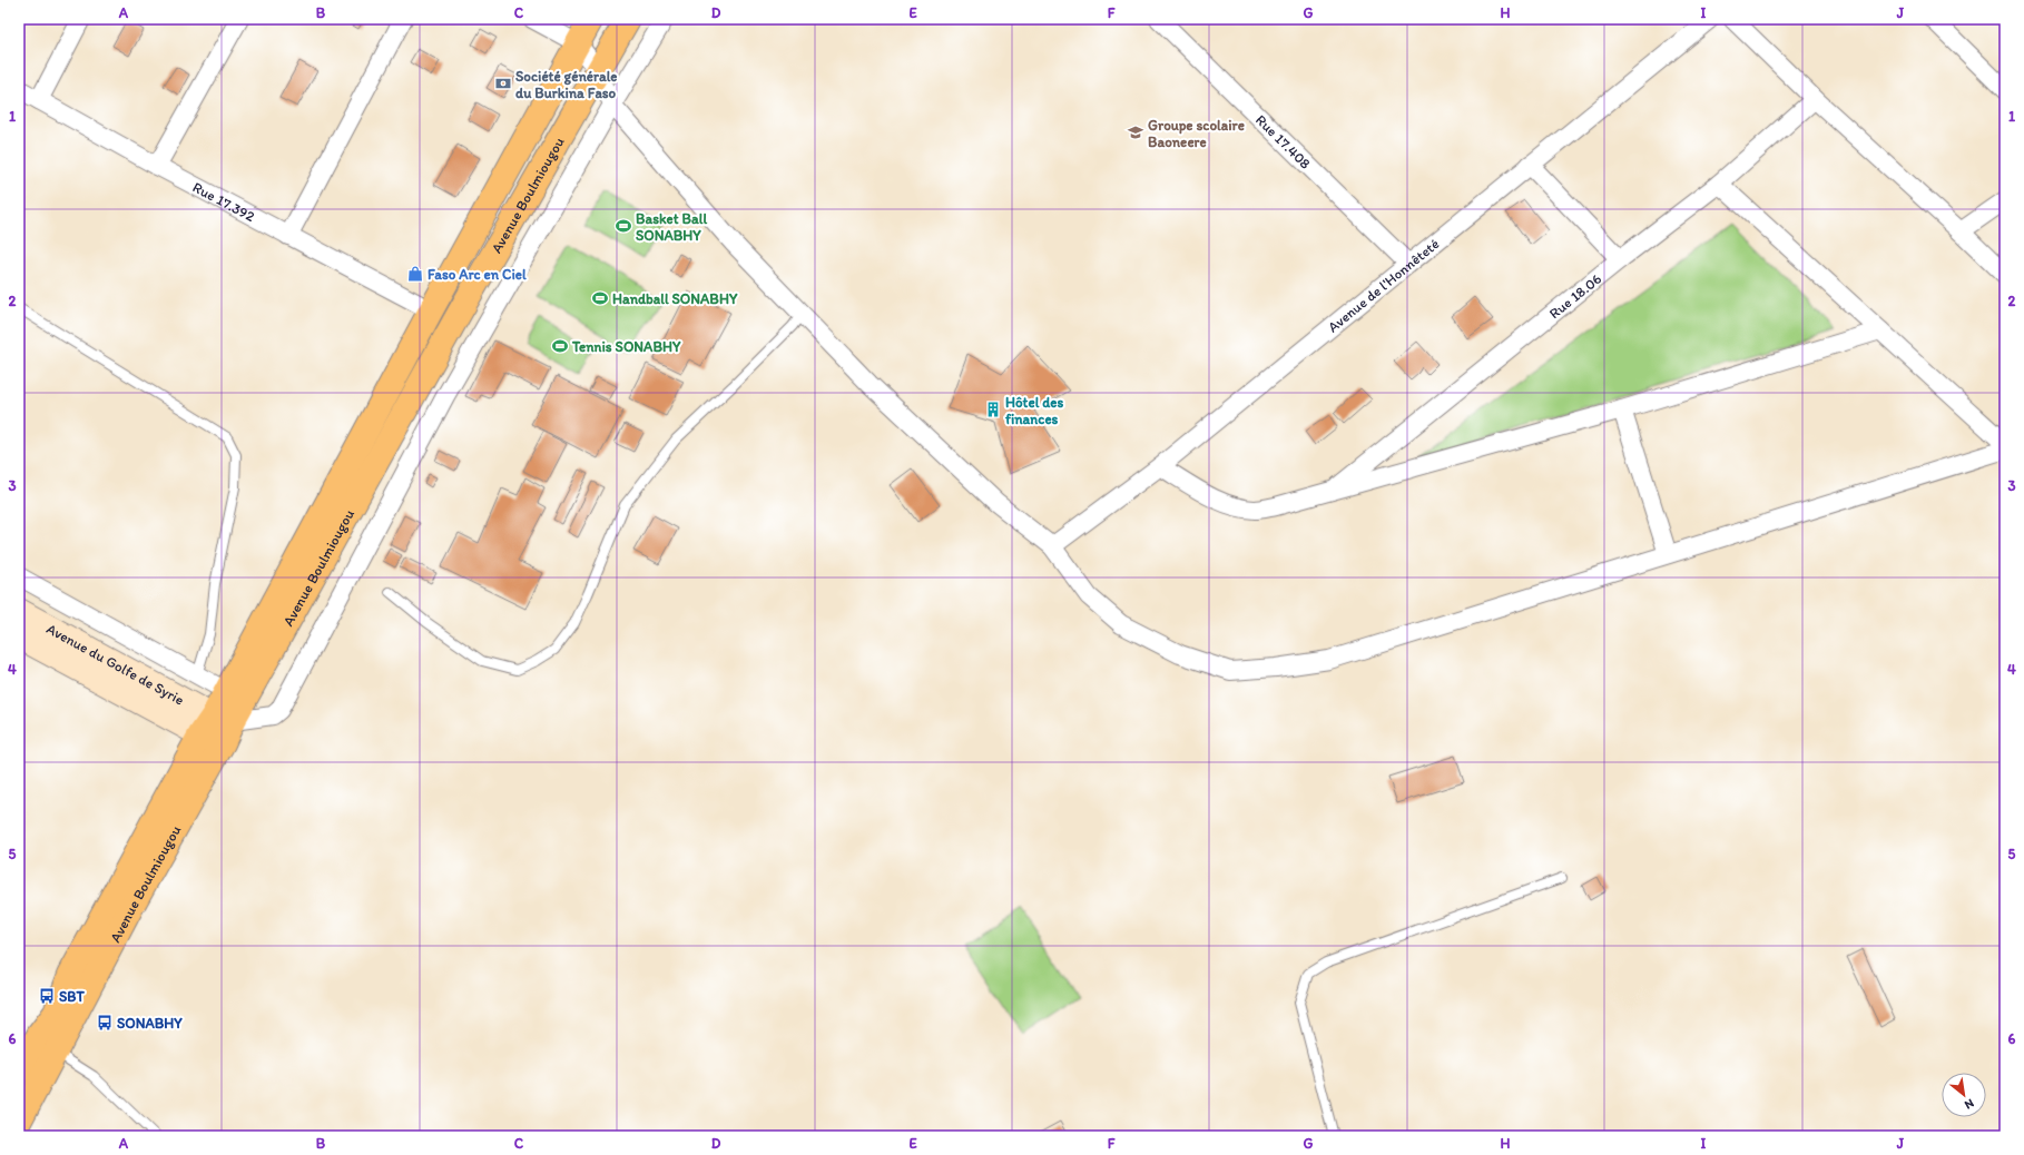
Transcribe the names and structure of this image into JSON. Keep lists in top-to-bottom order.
{
  "streets": {
    "highway": ["Avenue Boulmiougou"],
    "main road": ["Avenue du Golfe de Syrie"],
    "street": [
      "Rue 17.408",
      "Rue 17.392",
      "Avenue de l'Honnêteté",
      "Rue 18.06"
    ]
  },
  "crossings": [
    ["Rue 17.408", "Avenue de l'Honnêteté"],
    ["Avenue Boulmiougou", "Rue 17.392"],
    ["Avenue Boulmiougou", "Avenue du Golfe de Syrie"]
  ],
  "places": {
    "bank": ["Société générale du Burkina Faso"],
    "school or university": ["Groupe scolaire Baoneere"],
    "sports": ["Basket Ball SONABHY", "Handball SONABHY", "Tennis SONABHY"],
    "shop": ["Faso Arc en Ciel"],
    "building": ["Hôtel des finances"],
    "bus stop": ["SBT", "SONABHY"]
  },
  "north": "bottom right",
  "grid": {
    "columns": [
      "A",
      "B",
      "C",
      "D",
      "E",
      "F",
      "G",
      "H",
      "I",
      "J"
    ],
    "rows": [
      "1",
      "2",
      "3",
      "4",
      "5",
      "6"
    ]
  }
}
